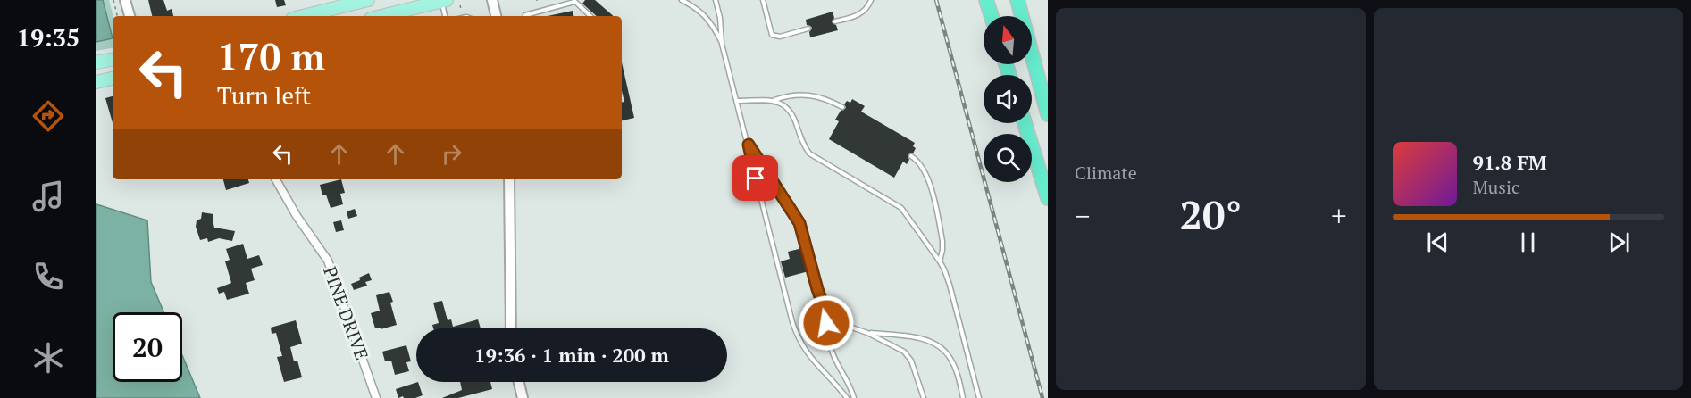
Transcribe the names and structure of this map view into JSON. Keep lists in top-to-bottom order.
{
  "streets": {
    "street": ["PINE DRIVE"]
  },
  "north": "top",
  "page": {
    "tabs": "19:35",
    "tile": "Climate",
    "turn": ["170 m", "Turn left"],
    "song": ["91.8 FM", "Music"],
    "heat": ["−", "20°", "+"],
    "limit": "20",
    "trip": "19:36 · 1 min · 200 m"
  }
}
